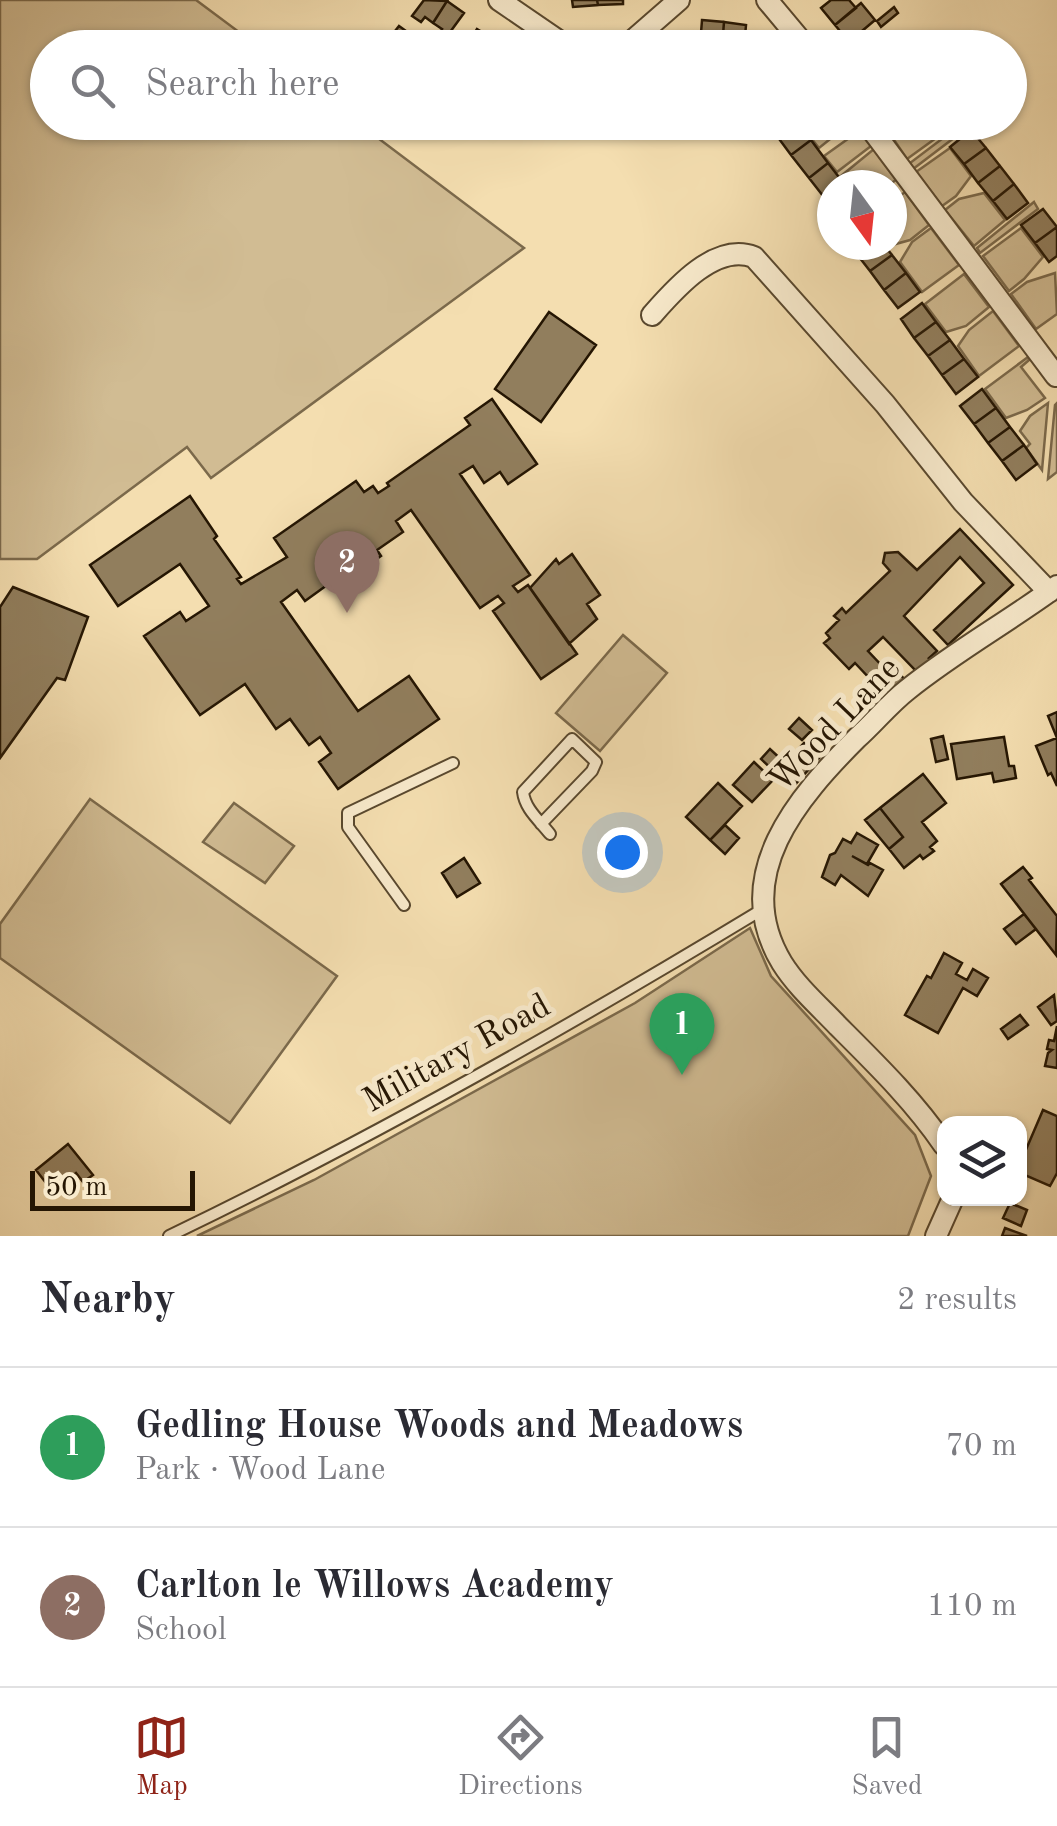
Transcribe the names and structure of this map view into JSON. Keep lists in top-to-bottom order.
{
  "streets": {
    "street": ["Wood Lane"],
    "lane": ["Military Road"]
  },
  "crossings": [
    ["Wood Lane", "Military Road"]
  ],
  "scale_bar": "50 m",
  "north": "bottom",
  "page": {
    "search": "Search here",
    "pins": ["2", "1"],
    "scale": "50 m",
    "heading": ["Nearby", "2 results"],
    "list": [
      {
        "mark": "1",
        "name": "Gedling House Woods and Meadows",
        "note": "Park · Wood Lane",
        "value": "70 m"
      },
      {
        "mark": "2",
        "name": "Carlton le Willows Academy",
        "note": "School",
        "value": "110 m"
      }
    ],
    "nav": ["Map", "Directions", "Saved"]
  }
}
